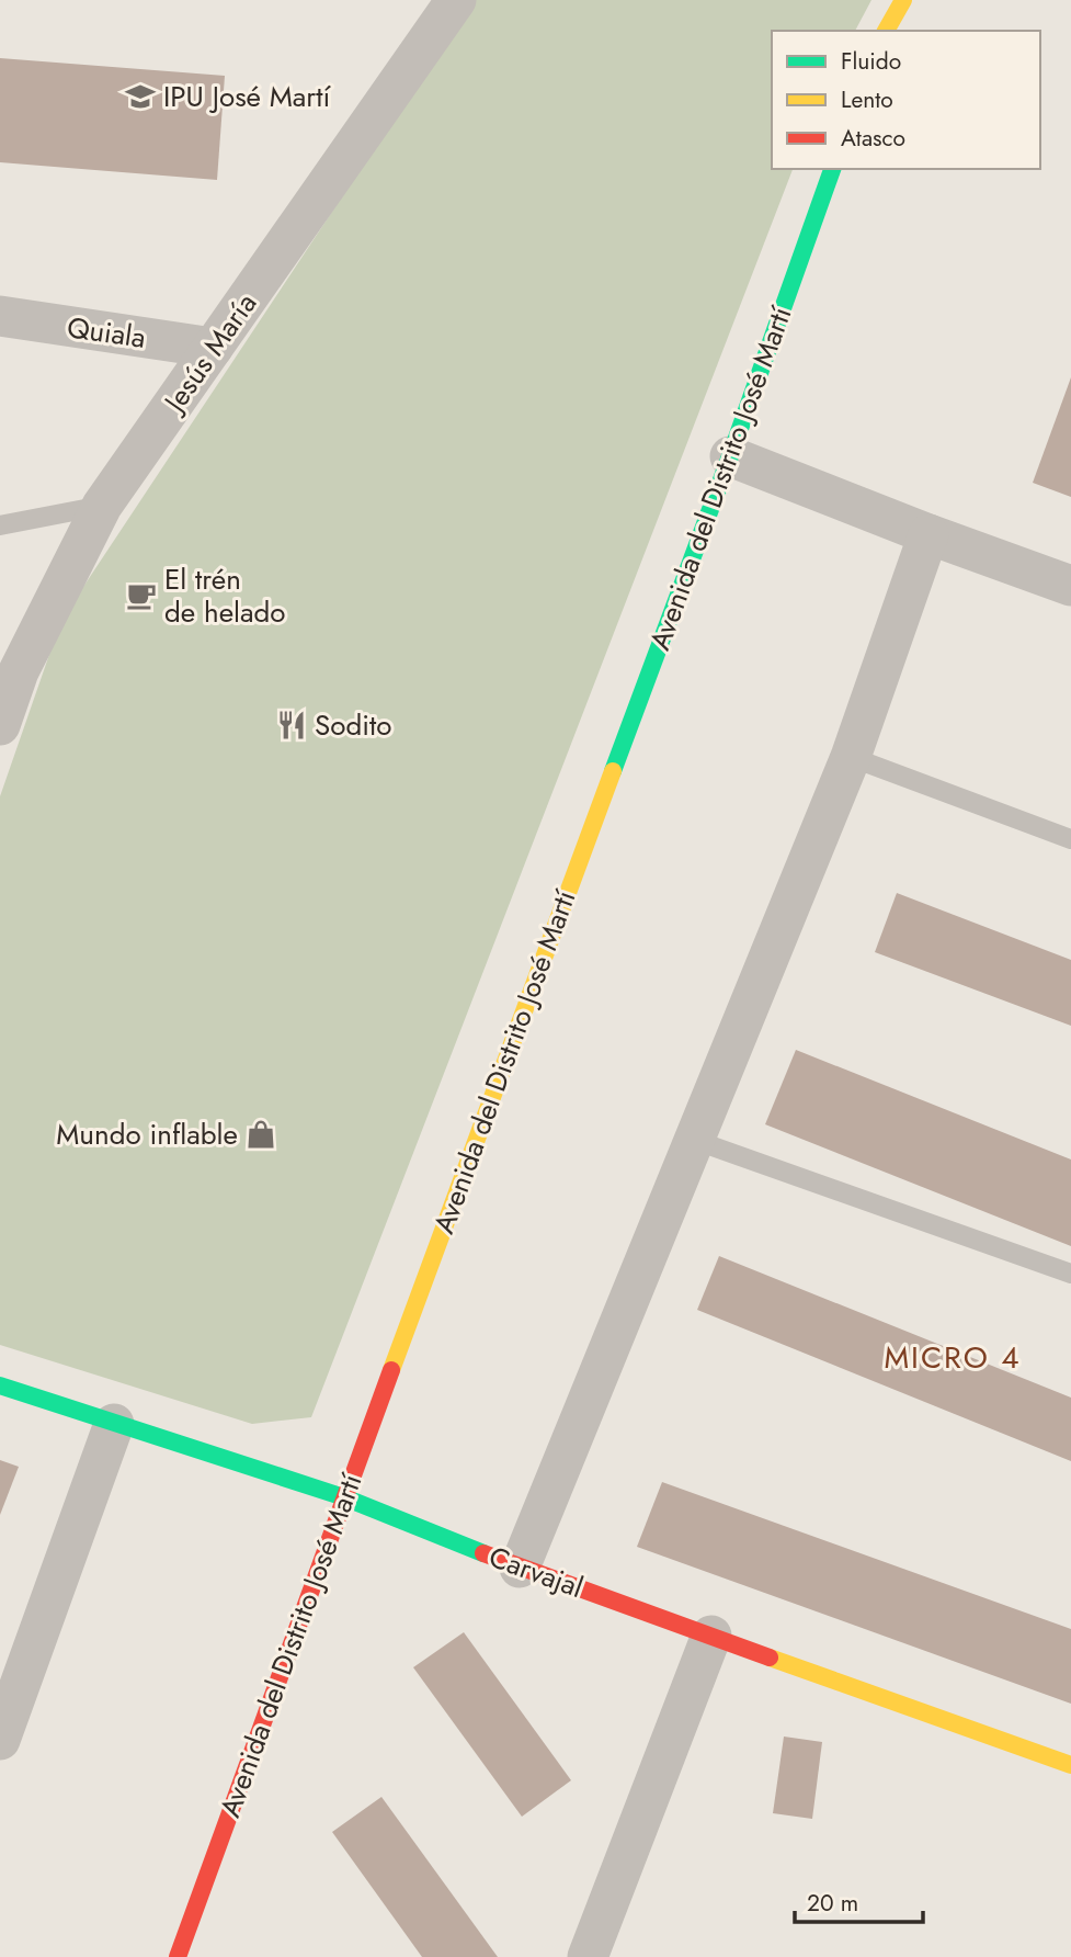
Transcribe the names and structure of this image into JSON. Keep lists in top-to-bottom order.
{
  "streets": {
    "main road": ["Avenida del Distrito José Martí", "Carvajal"],
    "street": ["Quiala", "Jesús María"]
  },
  "crossings": [
    ["Quiala", "Jesús María"],
    ["Avenida del Distrito José Martí", "Carvajal"]
  ],
  "districts": ["MICRO 4"],
  "places": {
    "school or university": ["IPU José Martí"],
    "cafe": ["El trén de helado"],
    "restaurant": ["Sodito"],
    "shop": ["Mundo inflable"]
  },
  "legend": ["Fluido", "Lento", "Atasco"],
  "scale_bar": "20 m"
}
